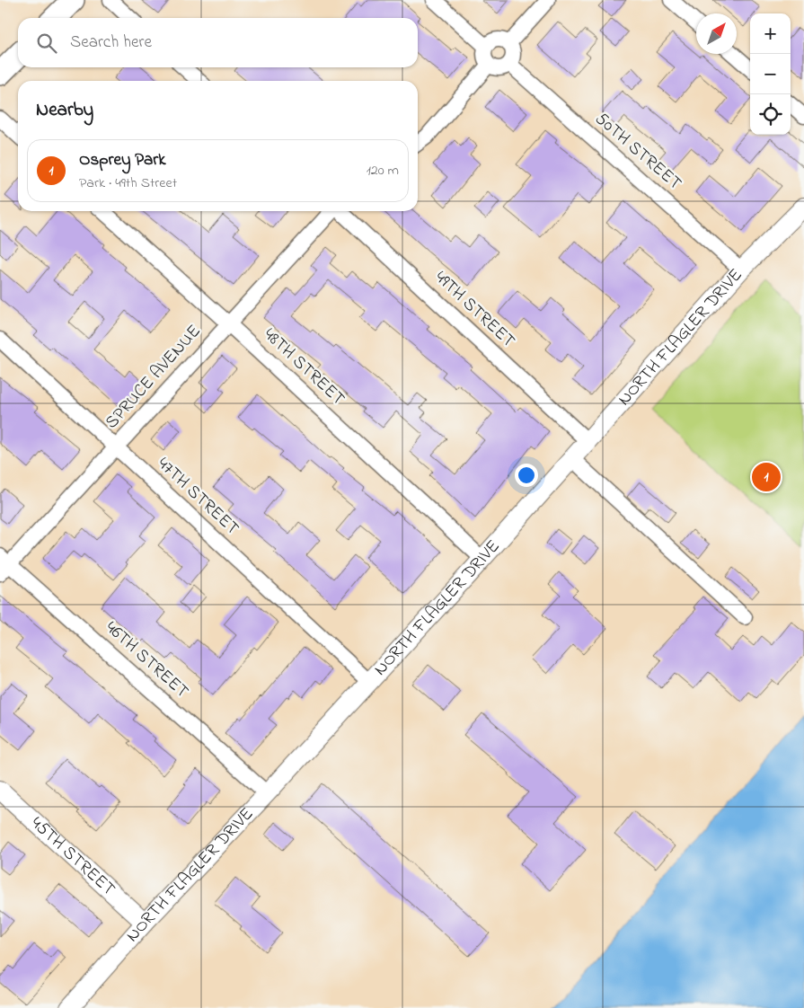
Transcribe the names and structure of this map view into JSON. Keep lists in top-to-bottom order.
{
  "streets": {
    "street": [
      "50TH STREET",
      "49TH STREET",
      "NORTH FLAGLER DRIVE",
      "48TH STREET",
      "SPRUCE AVENUE",
      "47TH STREET",
      "46TH STREET",
      "45TH STREET"
    ]
  },
  "crossings": [
    ["50TH STREET", "NORTH FLAGLER DRIVE"],
    ["49TH STREET", "NORTH FLAGLER DRIVE"],
    ["NORTH FLAGLER DRIVE", "48TH STREET"],
    ["NORTH FLAGLER DRIVE", "47TH STREET"],
    ["NORTH FLAGLER DRIVE", "46TH STREET"],
    ["NORTH FLAGLER DRIVE", "45TH STREET"],
    ["48TH STREET", "SPRUCE AVENUE"],
    ["SPRUCE AVENUE", "47TH STREET"],
    ["SPRUCE AVENUE", "46TH STREET"]
  ],
  "north": "top right",
  "page": {
    "map_buttons": ["+", "−"],
    "search": "Search here",
    "heading": "Nearby",
    "list": [
      {
        "mark": "1",
        "name": "Osprey Park",
        "note": "Park · 49th Street",
        "value": "120 m"
      }
    ],
    "pins": "1"
  }
}
